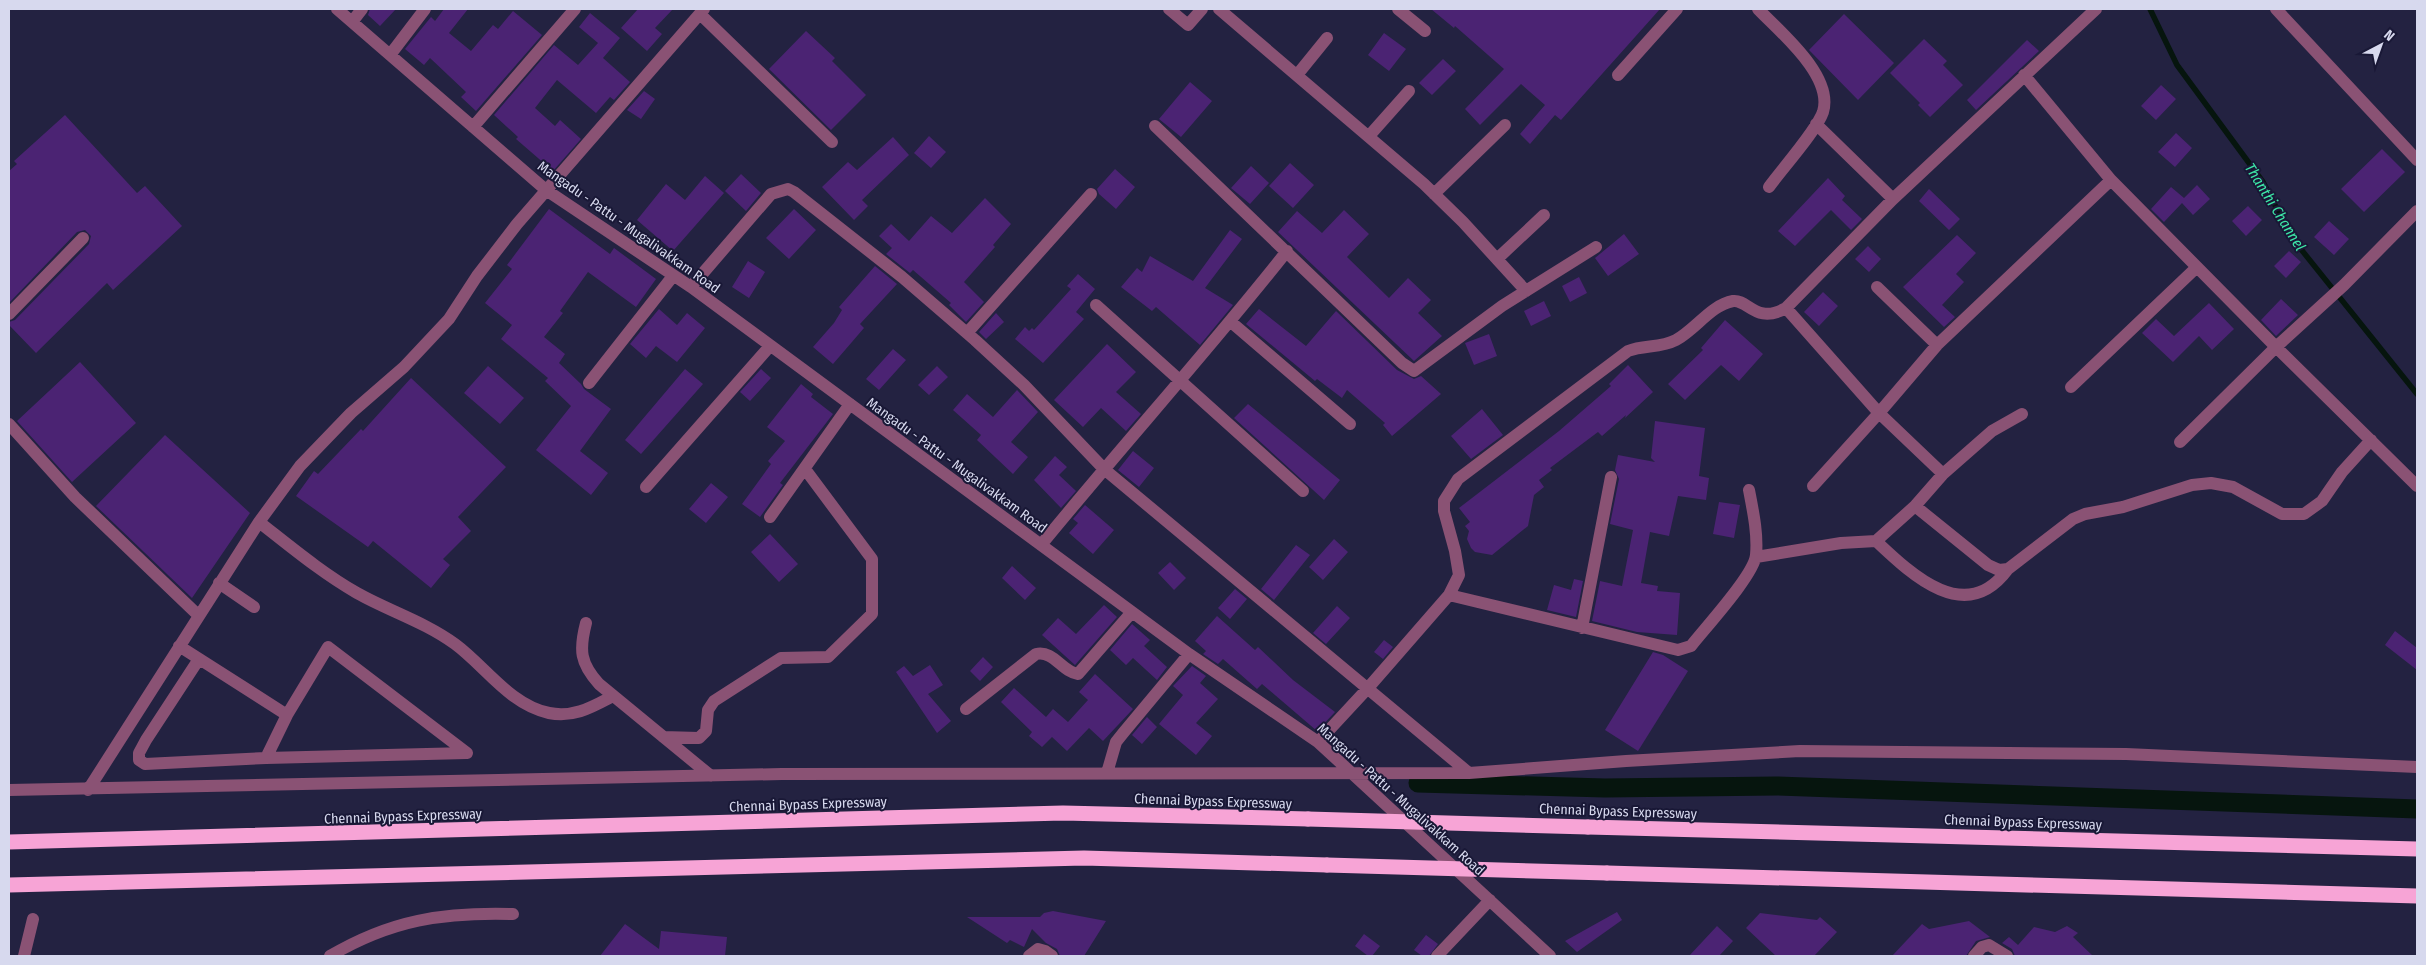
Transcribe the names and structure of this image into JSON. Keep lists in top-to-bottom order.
{
  "streets": {
    "highway": ["Chennai Bypass Expressway"],
    "street": ["Mangadu - Pattu - Mugalivakkam Road"]
  },
  "water": ["Thanthi Channel"],
  "north": "top right"
}
